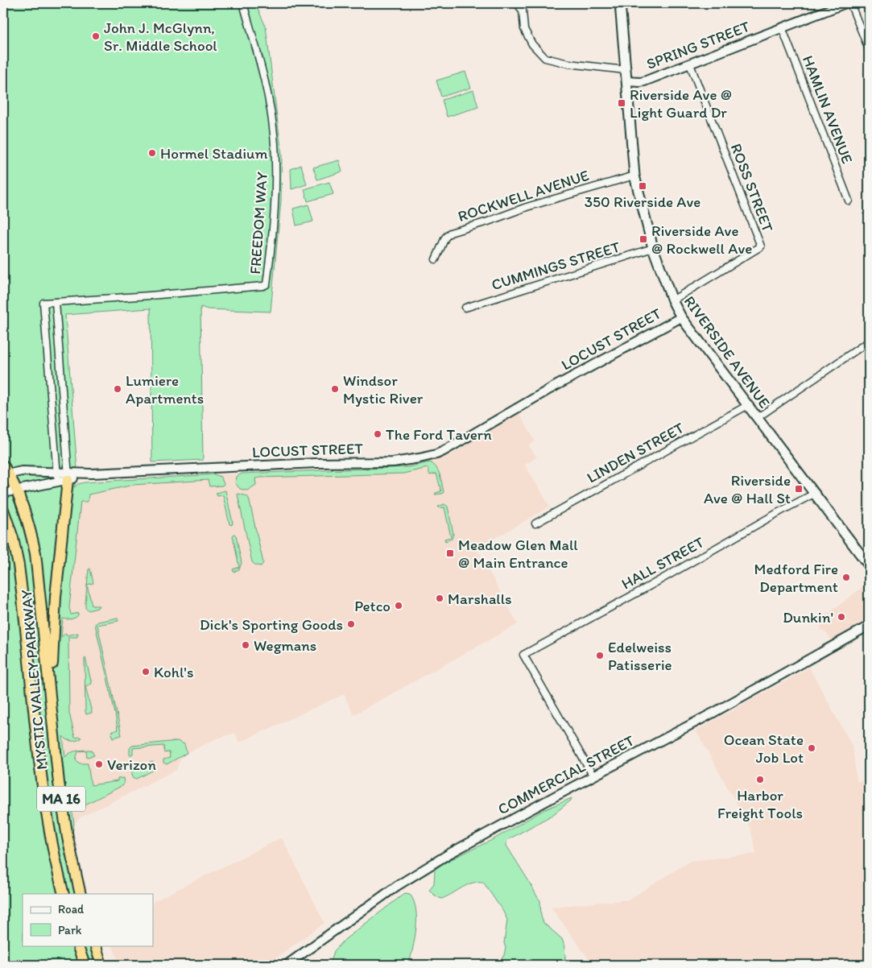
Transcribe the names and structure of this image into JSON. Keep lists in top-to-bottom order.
{
  "streets": {
    "highway": ["MYSTIC VALLEY PARKWAY", "MA 16"],
    "main road": ["RIVERSIDE AVENUE"],
    "street": [
      "SPRING STREET",
      "HAMLIN AVENUE",
      "ROSS STREET",
      "ROCKWELL AVENUE",
      "FREEDOM WAY",
      "CUMMINGS STREET",
      "LOCUST STREET",
      "LINDEN STREET",
      "HALL STREET",
      "COMMERCIAL STREET"
    ]
  },
  "crossings": [
    ["SPRING STREET", "HAMLIN AVENUE"],
    ["SPRING STREET", "ROSS STREET"],
    ["SPRING STREET", "RIVERSIDE AVENUE"],
    ["ROSS STREET", "RIVERSIDE AVENUE"],
    ["ROCKWELL AVENUE", "RIVERSIDE AVENUE"],
    ["FREEDOM WAY", "LOCUST STREET"],
    ["CUMMINGS STREET", "RIVERSIDE AVENUE"],
    ["LOCUST STREET", "RIVERSIDE AVENUE"],
    ["LOCUST STREET", "MYSTIC VALLEY PARKWAY"],
    ["RIVERSIDE AVENUE", "LINDEN STREET"],
    ["RIVERSIDE AVENUE", "HALL STREET"],
    ["HALL STREET", "COMMERCIAL STREET"]
  ],
  "places": {
    "other": [
      "John J. McGlynn, Sr. Middle School",
      "Hormel Stadium",
      "Lumiere Apartments",
      "Windsor Mystic River",
      "The Ford Tavern",
      "Medford Fire Department",
      "Marshalls",
      "Petco",
      "Dunkin'",
      "Dick's Sporting Goods",
      "Wegmans",
      "Edelweiss Patisserie",
      "Kohl's",
      "Ocean State Job Lot",
      "Verizon",
      "Harbor Freight Tools"
    ],
    "transit": [
      "Riverside Ave @ Light Guard Dr",
      "350 Riverside Ave",
      "Riverside Ave @ Rockwell Ave",
      "Riverside Ave @ Hall St",
      "Meadow Glen Mall @ Main Entrance"
    ]
  },
  "legend": ["Road", "Park"]
}
